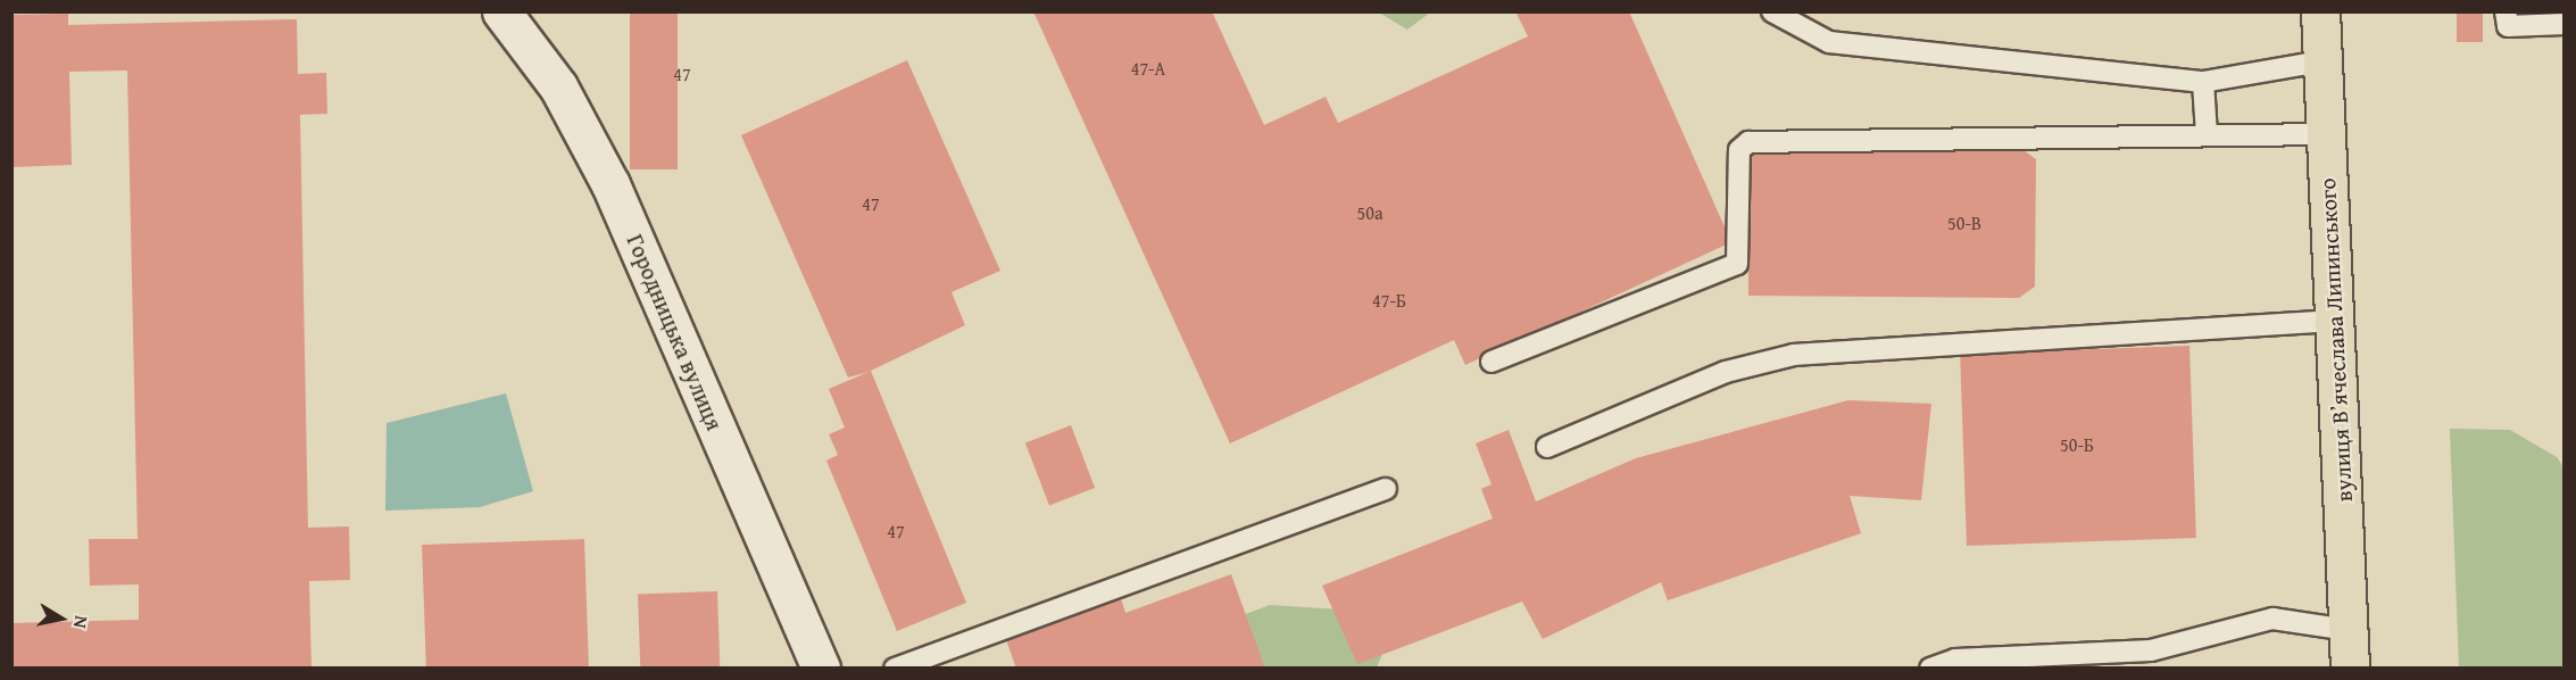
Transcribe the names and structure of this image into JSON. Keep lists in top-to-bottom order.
{
  "streets": {
    "main road": ["вулиця Вʼячеслава Липинського"],
    "street": ["Городницька вулиця"]
  },
  "house_numbers": [
    "47-А",
    "47",
    "47",
    "50а",
    "50-В",
    "47-Б",
    "50-Б",
    "47"
  ],
  "north": "right"
}
